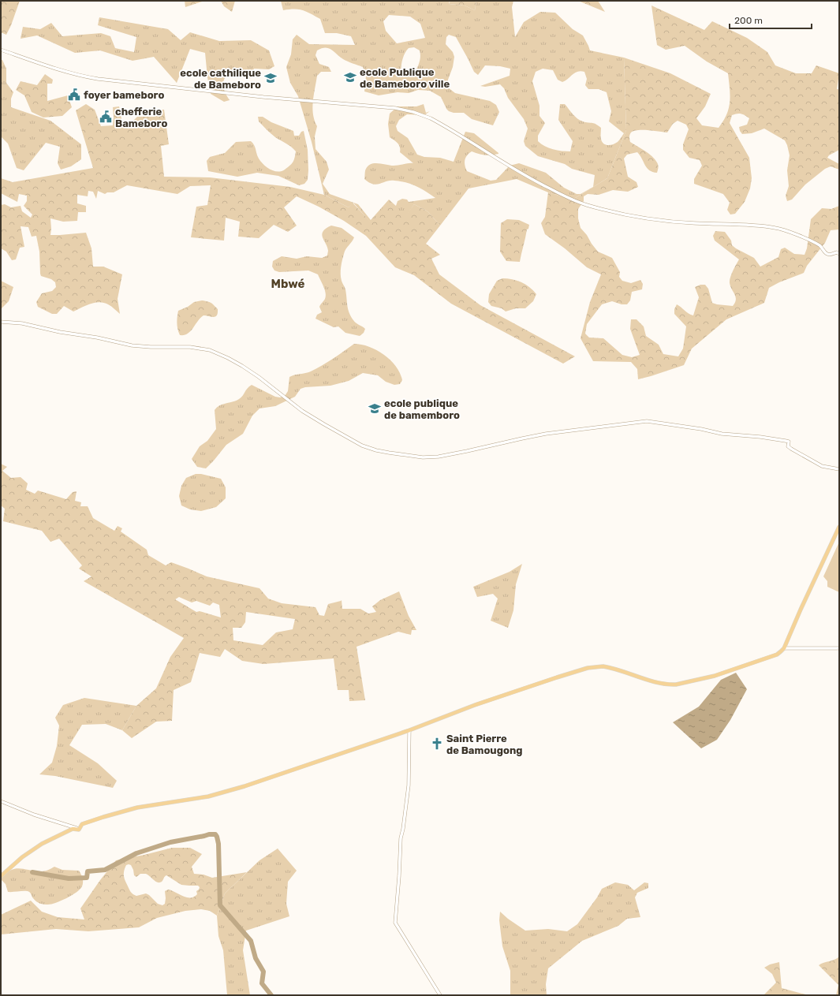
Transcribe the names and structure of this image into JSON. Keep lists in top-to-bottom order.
{
  "districts": ["Mbwé"],
  "places": {
    "school or university": ["ecole Publique de Bameboro ville", "ecole cathilique de Bameboro", "ecole publique de bamemboro"],
    "public building": ["foyer bameboro", "chefferie Bameboro"],
    "church": ["Saint Pierre de Bamougong"]
  },
  "scale_bar": "200 m"
}
